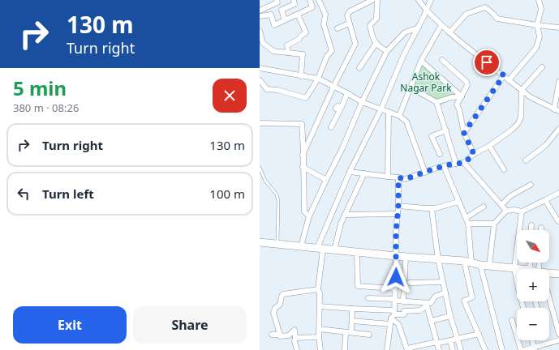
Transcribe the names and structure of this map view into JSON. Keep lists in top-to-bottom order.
{
  "parks": ["Ashok Nagar Park"],
  "north": "bottom right",
  "page": {
    "turn": ["130 m", "Turn right"],
    "heading": ["5 min", "380 m · 08:26"],
    "list": [
      {
        "name": "Turn right",
        "value": "130 m"
      },
      {
        "name": "Turn left",
        "value": "100 m"
      }
    ],
    "map_buttons": ["+", "−"],
    "buttons": ["Exit", "Share"]
  }
}
